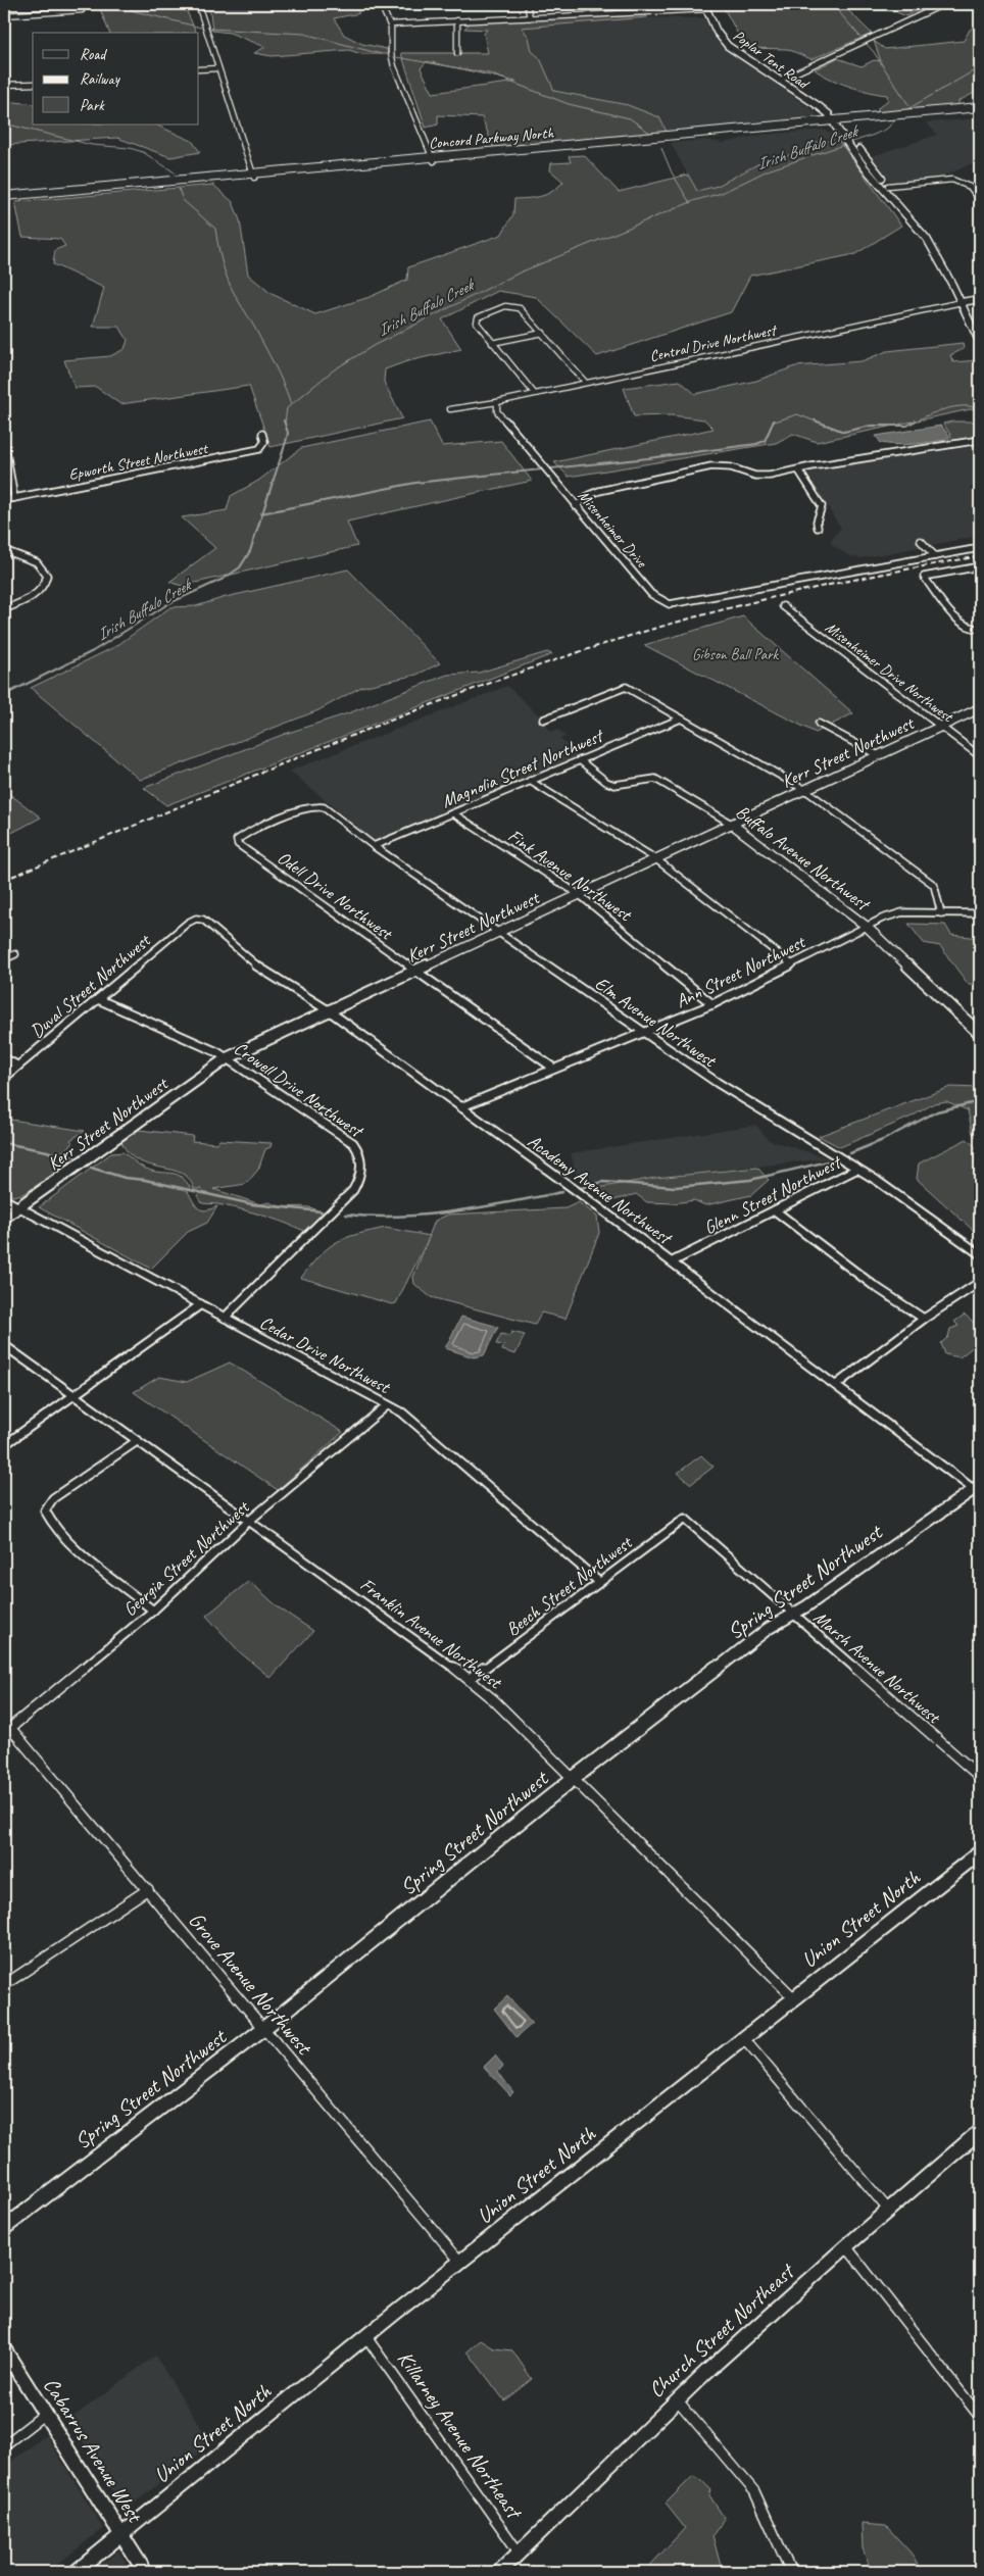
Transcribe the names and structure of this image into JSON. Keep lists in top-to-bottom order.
{
  "streets": {
    "highway": ["Concord Parkway North"],
    "street": [
      "Poplar Tent Road",
      "Central Drive Northwest",
      "Epworth Street Northwest",
      "Misenheimer Drive",
      "Misenheimer Drive Northwest",
      "Kerr Street Northwest",
      "Magnolia Street Northwest",
      "Buffalo Avenue Northwest",
      "Fink Avenue Northwest",
      "Odell Drive Northwest",
      "Ann Street Northwest",
      "Duval Street Northwest",
      "Elm Avenue Northwest",
      "Crowell Drive Northwest",
      "Academy Avenue Northwest",
      "Glenn Street Northwest",
      "Cedar Drive Northwest",
      "Georgia Street Northwest",
      "Spring Street Northwest",
      "Beech Street Northwest",
      "Franklin Avenue Northwest",
      "Marsh Avenue Northwest",
      "Union Street North",
      "Grove Avenue Northwest",
      "Church Street Northeast",
      "Killarney Avenue Northeast",
      "Cabarrus Avenue West"
    ]
  },
  "crossings": [
    ["Poplar Tent Road", "Concord Parkway North"],
    ["Central Drive Northwest", "Misenheimer Drive"],
    ["Misenheimer Drive Northwest", "Kerr Street Northwest"],
    ["Kerr Street Northwest", "Buffalo Avenue Northwest"],
    ["Kerr Street Northwest", "Fink Avenue Northwest"],
    ["Kerr Street Northwest", "Odell Drive Northwest"],
    ["Kerr Street Northwest", "Elm Avenue Northwest"],
    ["Kerr Street Northwest", "Crowell Drive Northwest"],
    ["Kerr Street Northwest", "Academy Avenue Northwest"],
    ["Kerr Street Northwest", "Cedar Drive Northwest"],
    ["Magnolia Street Northwest", "Buffalo Avenue Northwest"],
    ["Magnolia Street Northwest", "Fink Avenue Northwest"],
    ["Magnolia Street Northwest", "Elm Avenue Northwest"],
    ["Buffalo Avenue Northwest", "Ann Street Northwest"],
    ["Fink Avenue Northwest", "Ann Street Northwest"],
    ["Odell Drive Northwest", "Ann Street Northwest"],
    ["Odell Drive Northwest", "Elm Avenue Northwest"],
    ["Ann Street Northwest", "Elm Avenue Northwest"],
    ["Ann Street Northwest", "Academy Avenue Northwest"],
    ["Duval Street Northwest", "Crowell Drive Northwest"],
    ["Duval Street Northwest", "Academy Avenue Northwest"],
    ["Elm Avenue Northwest", "Glenn Street Northwest"],
    ["Crowell Drive Northwest", "Cedar Drive Northwest"],
    ["Academy Avenue Northwest", "Glenn Street Northwest"],
    ["Academy Avenue Northwest", "Spring Street Northwest"],
    ["Cedar Drive Northwest", "Georgia Street Northwest"],
    ["Cedar Drive Northwest", "Beech Street Northwest"],
    ["Georgia Street Northwest", "Franklin Avenue Northwest"],
    ["Georgia Street Northwest", "Grove Avenue Northwest"],
    ["Spring Street Northwest", "Franklin Avenue Northwest"],
    ["Spring Street Northwest", "Marsh Avenue Northwest"],
    ["Spring Street Northwest", "Grove Avenue Northwest"],
    ["Beech Street Northwest", "Franklin Avenue Northwest"],
    ["Beech Street Northwest", "Marsh Avenue Northwest"],
    ["Franklin Avenue Northwest", "Union Street North"],
    ["Union Street North", "Grove Avenue Northwest"],
    ["Union Street North", "Killarney Avenue Northeast"],
    ["Union Street North", "Cabarrus Avenue West"],
    ["Church Street Northeast", "Killarney Avenue Northeast"]
  ],
  "water": ["Irish Buffalo Creek"],
  "parks": ["Gibson Ball Park"],
  "legend": ["Road", "Railway", "Park"]
}
